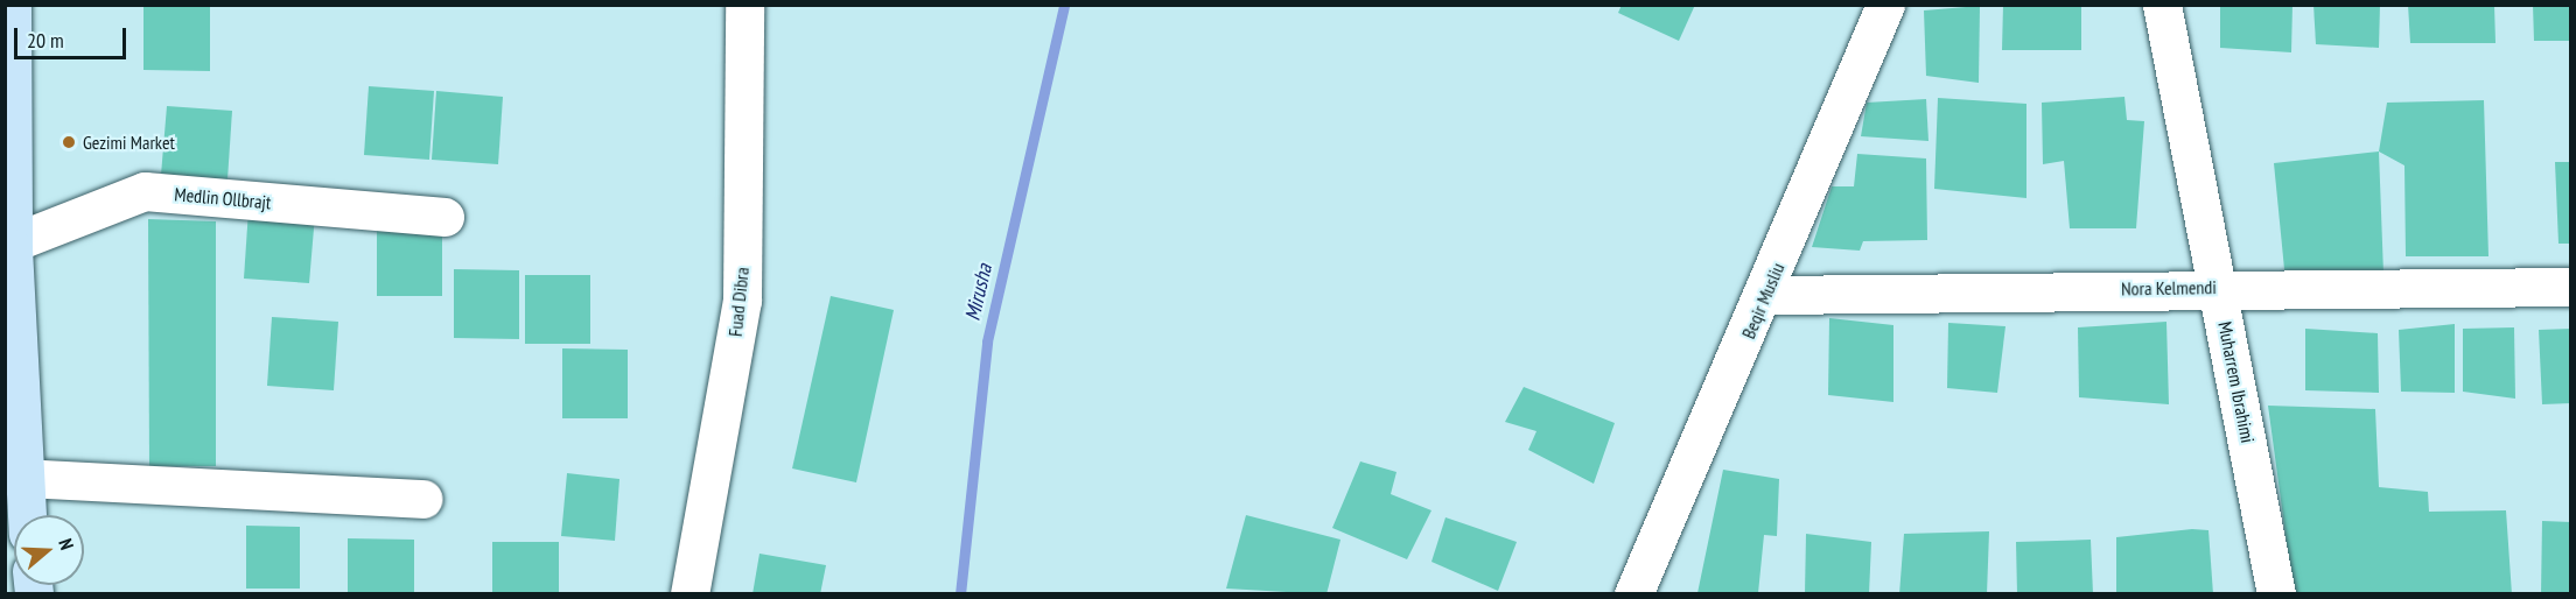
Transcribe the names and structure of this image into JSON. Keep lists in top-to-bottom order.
{
  "streets": {
    "street": [
      "Medlin Ollbrajt",
      "Nora Kelmendi",
      "Beqir Musliu",
      "Fuad Dibra",
      "Muharrem Ibrahimi"
    ]
  },
  "crossings": [
    ["Nora Kelmendi", "Beqir Musliu"],
    ["Nora Kelmendi", "Muharrem Ibrahimi"]
  ],
  "water": ["Mirusha"],
  "places": ["Gezimi Market"],
  "scale_bar": "20 m",
  "north": "right"
}
